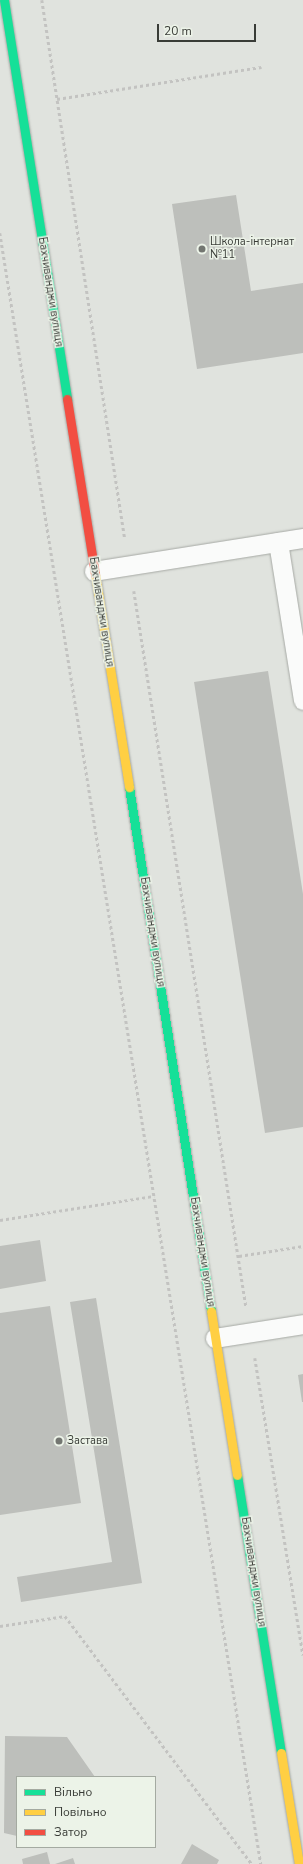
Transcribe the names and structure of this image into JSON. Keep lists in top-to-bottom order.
{
  "streets": {
    "street": ["Бахчиванджи вулиця"]
  },
  "places": ["Школа-інтернат №11", "Застава"],
  "legend": ["Вільно", "Повільно", "Затор"],
  "scale_bar": "20 m"
}
